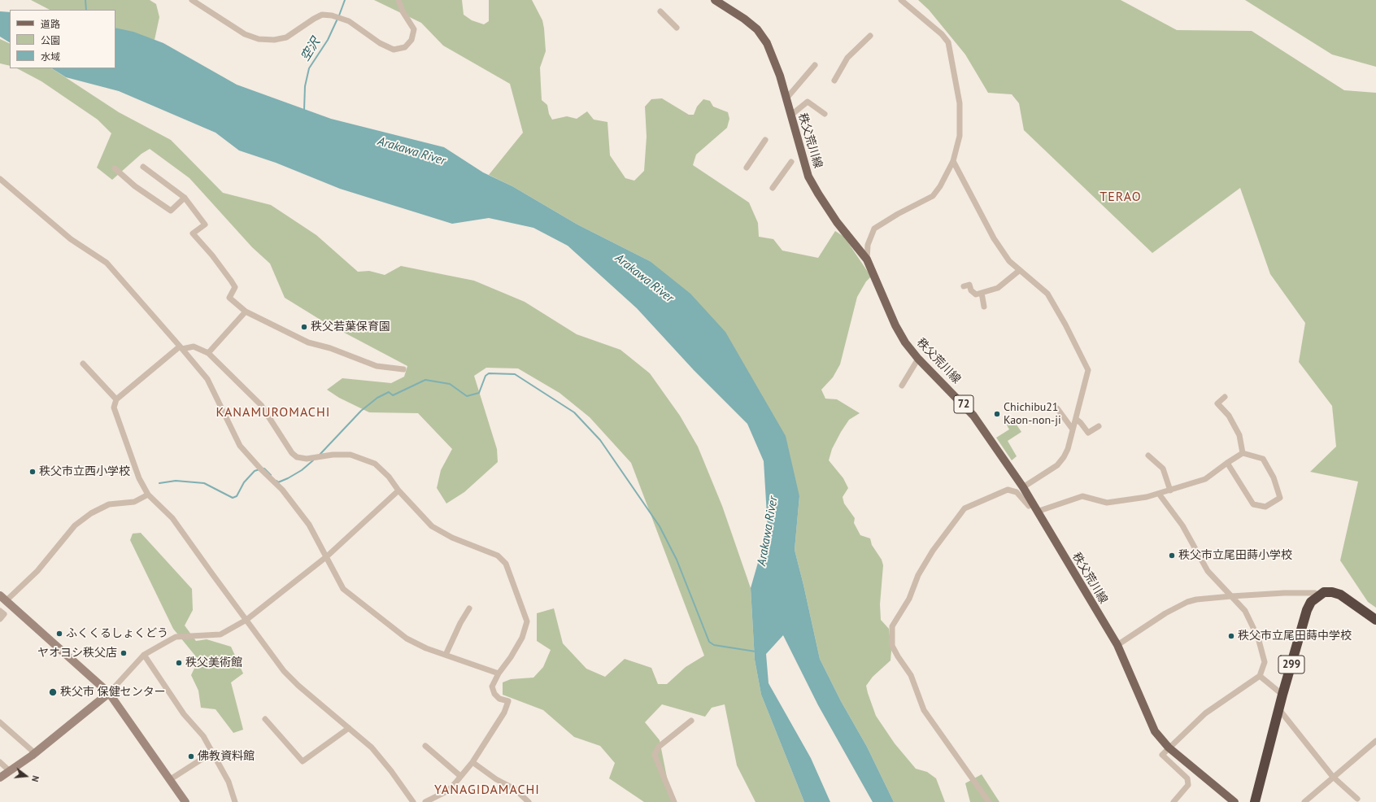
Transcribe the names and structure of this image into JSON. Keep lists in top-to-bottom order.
{
  "streets": {
    "highway": ["299"],
    "main road": ["秩父荒川線", "72"]
  },
  "districts": ["TERAO", "KANAMUROMACHI", "YANAGIDAMACHI"],
  "water": ["空沢", "Arakawa River"],
  "places": [
    "秩父若葉保育園",
    "Chichibu21 Kaon-non-ji",
    "秩父市立西小学校",
    "秩父市立尾田蒔小学校",
    "ふくくるしょくどう",
    "秩父市立尾田蒔中学校",
    "ヤオヨシ秩父店",
    "秩父美術館",
    "秩父市 保健センター",
    "佛教資料館"
  ],
  "legend": ["道路", "公園", "水域"],
  "north": "right"
}
